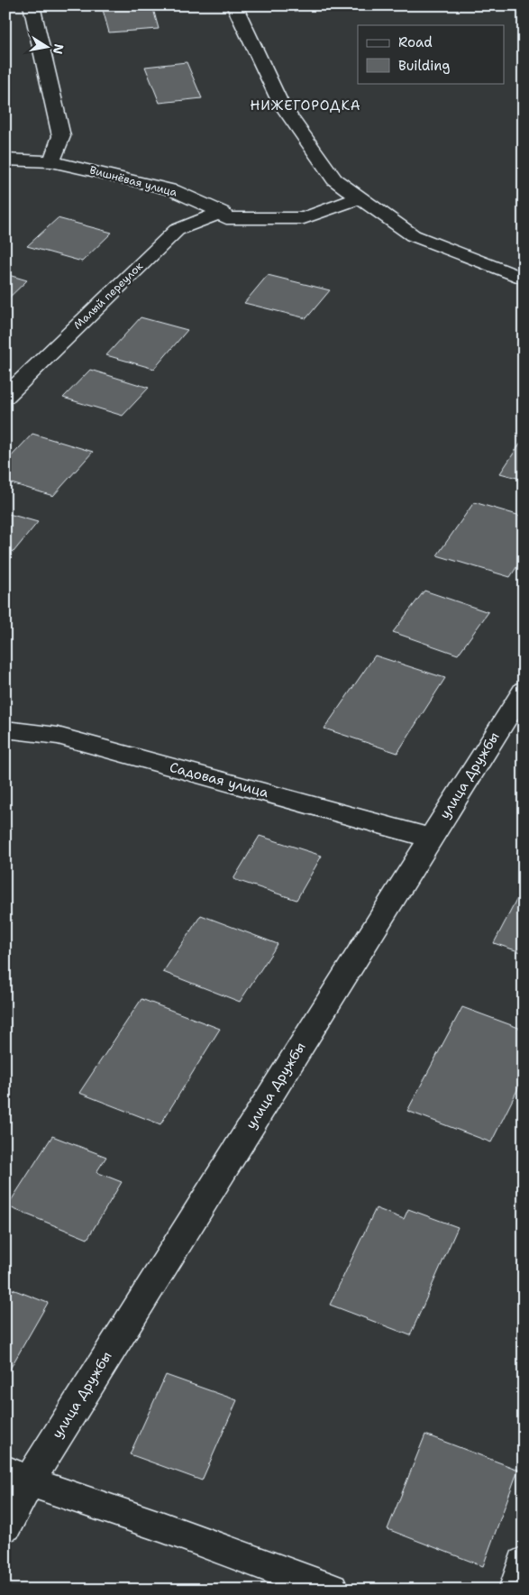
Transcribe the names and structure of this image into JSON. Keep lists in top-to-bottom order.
{
  "streets": {
    "street": [
      "Вишнёвая улица",
      "Малый переулок",
      "улица Дружбы",
      "Садовая улица"
    ]
  },
  "crossings": [
    ["Вишнёвая улица", "Малый переулок"],
    ["улица Дружбы", "Садовая улица"]
  ],
  "districts": ["НИЖЕГОРОДКА"],
  "legend": ["Road", "Building"],
  "north": "right"
}
